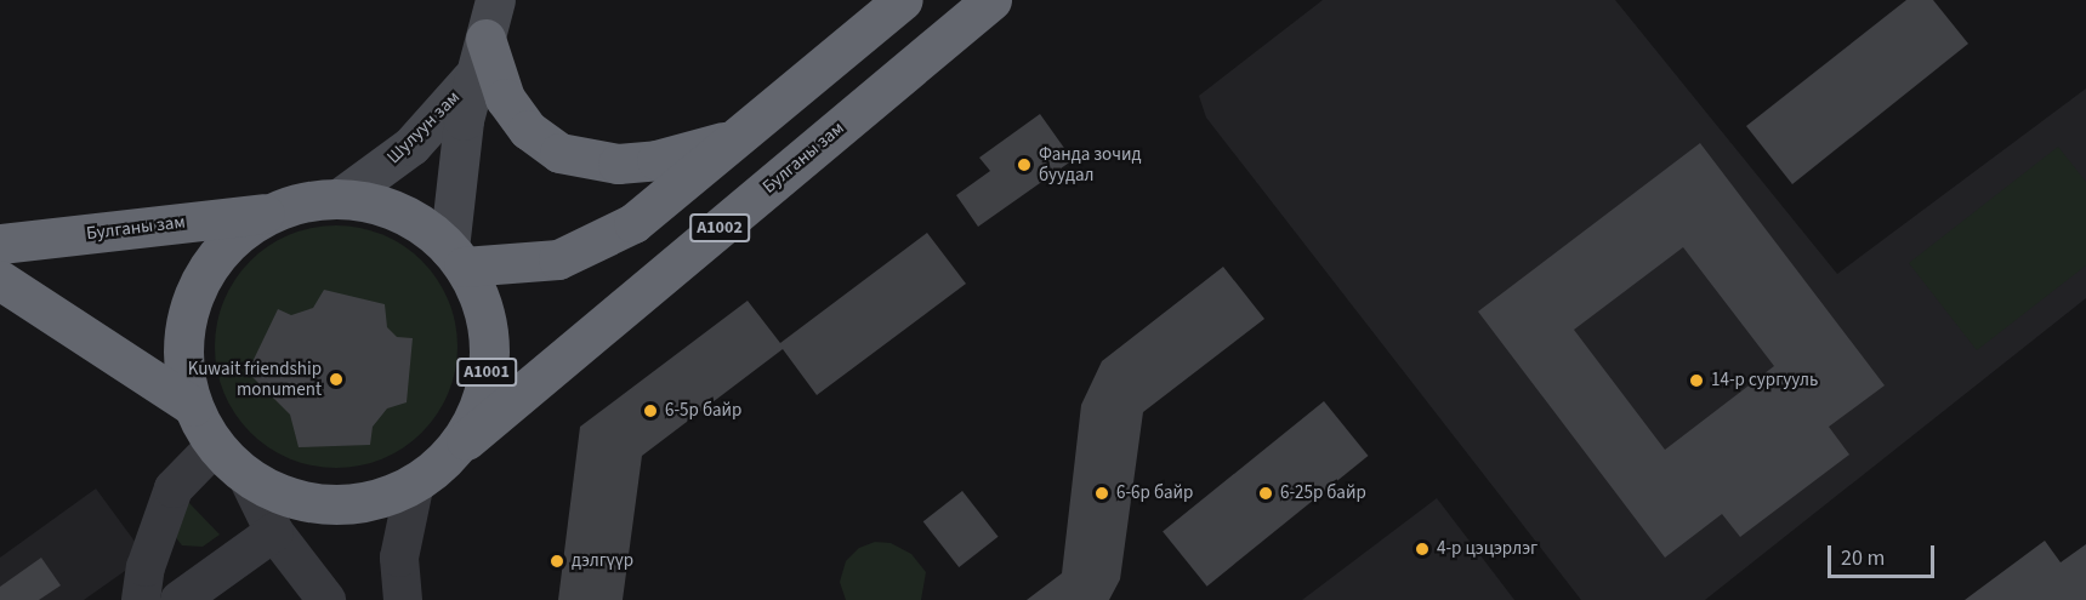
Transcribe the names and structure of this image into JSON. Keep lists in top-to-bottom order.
{
  "streets": {
    "highway": ["Булганы зам", "A1002", "A1001"],
    "street": ["Шулуун зам"]
  },
  "crossings": [
    ["Шулуун зам", "A1001"],
    ["Булганы зам", "A1001"]
  ],
  "places": [
    "Фанда зочид буудал",
    "Kuwait friendship monument",
    "14-р сургууль",
    "6-5р байр",
    "6-6р байр",
    "6-25р байр",
    "4-р цэцэрлэг",
    "дэлгүүр"
  ],
  "scale_bar": "20 m"
}
